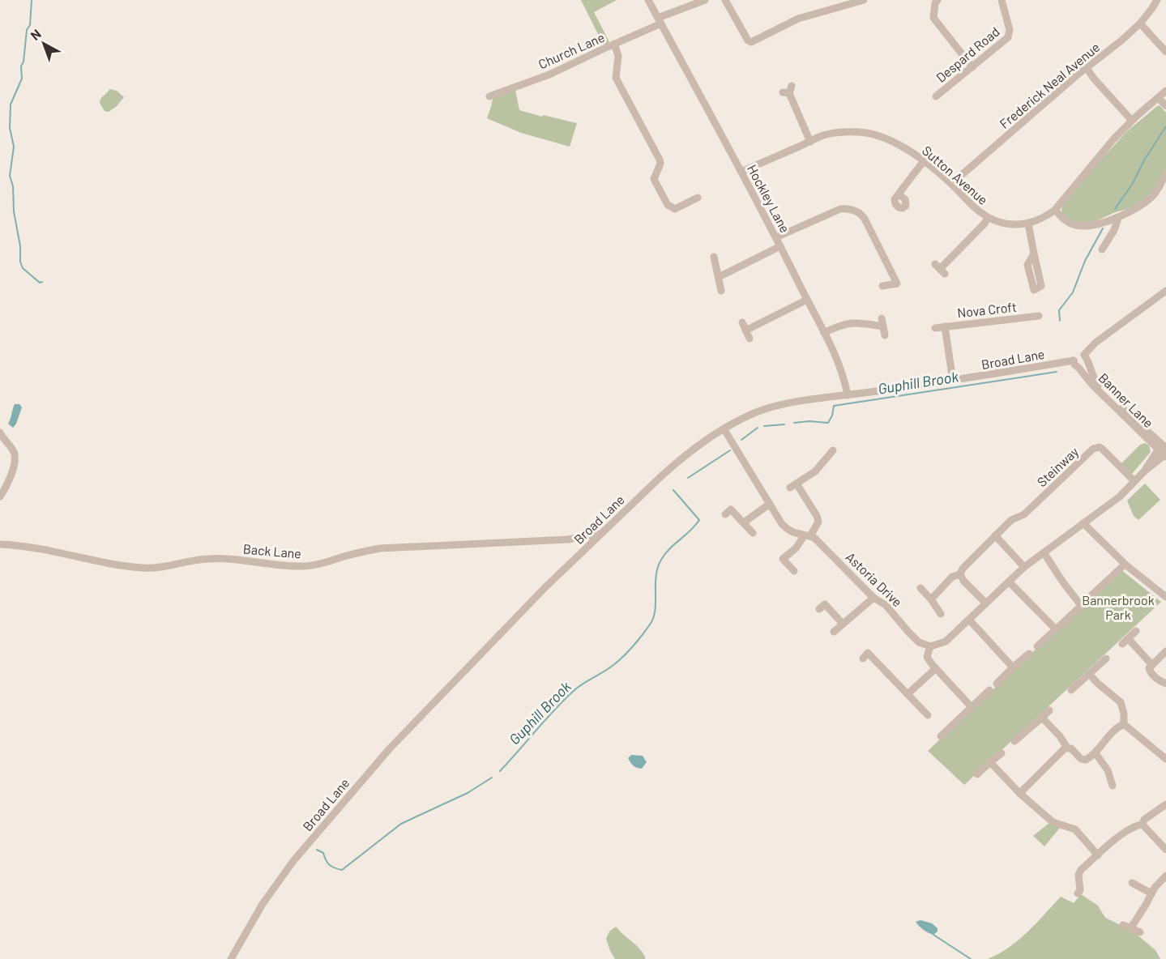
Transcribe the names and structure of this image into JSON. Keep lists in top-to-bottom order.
{
  "streets": {
    "street": [
      "Church Lane",
      "Despard Road",
      "Frederick Neal Avenue",
      "Sutton Avenue",
      "Hockley Lane",
      "Nova Croft",
      "Broad Lane",
      "Banner Lane",
      "Steinway",
      "Back Lane",
      "Astoria Drive"
    ]
  },
  "crossings": [
    ["Church Lane", "Hockley Lane"],
    ["Frederick Neal Avenue", "Sutton Avenue"],
    ["Sutton Avenue", "Hockley Lane"],
    ["Hockley Lane", "Broad Lane"],
    ["Nova Croft", "Broad Lane"],
    ["Broad Lane", "Banner Lane"],
    ["Broad Lane", "Back Lane"],
    ["Broad Lane", "Astoria Drive"]
  ],
  "water": ["Guphill Brook"],
  "parks": ["Bannerbrook Park"],
  "north": "top left"
}
